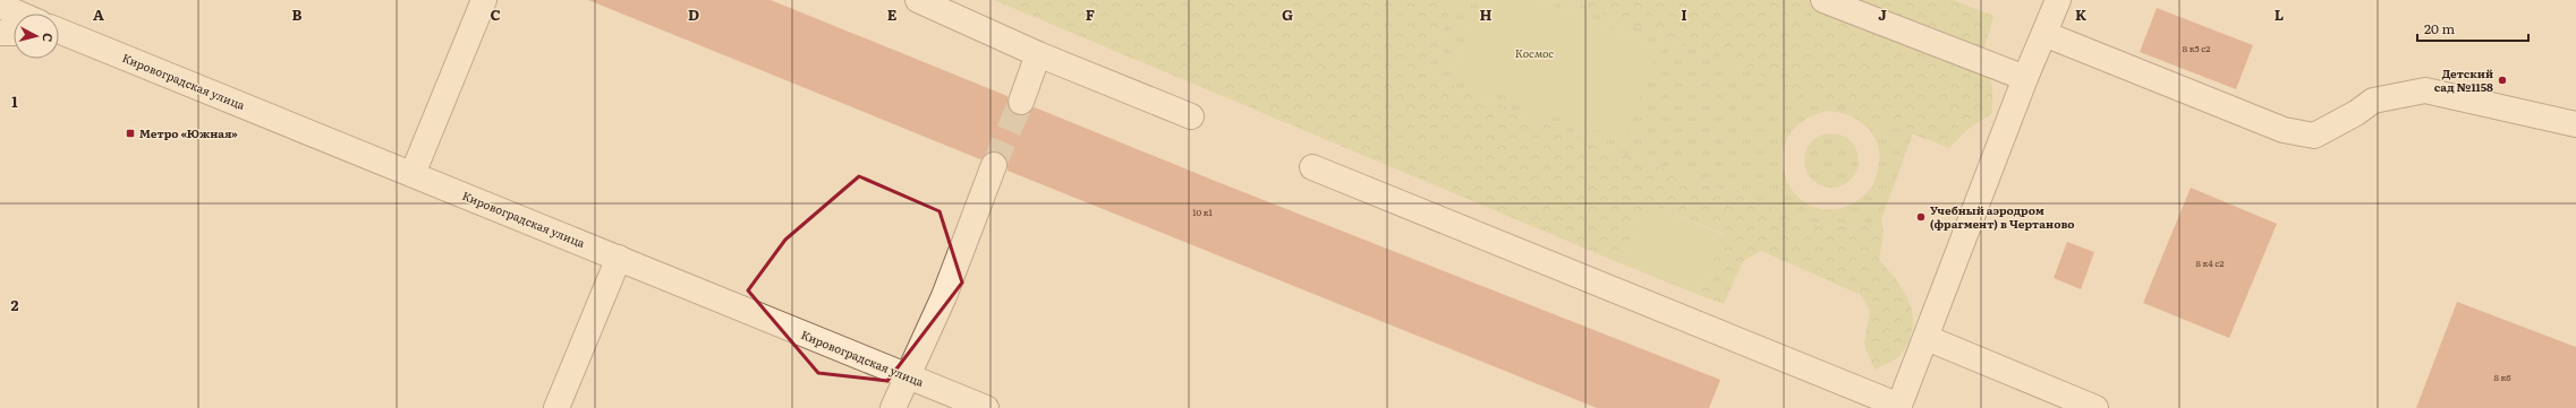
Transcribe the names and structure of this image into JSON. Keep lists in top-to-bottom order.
{
  "streets": {
    "street": ["Кировоградская улица"]
  },
  "parks": ["Космос"],
  "places": {
    "other": ["Детский сад №1158", "Учебный аэродром (фрагмент) в Чертаново"],
    "transit": ["Метро «Южная»"]
  },
  "house_numbers": [
    "8 к5 с2",
    "10 к1",
    "8 к4 с2",
    "8 к6"
  ],
  "scale_bar": "20 m",
  "north": "right",
  "grid": {
    "columns": [
      "A",
      "B",
      "C",
      "D",
      "E",
      "F",
      "G",
      "H",
      "I",
      "J",
      "K",
      "L"
    ],
    "rows": ["1", "2"]
  }
}
